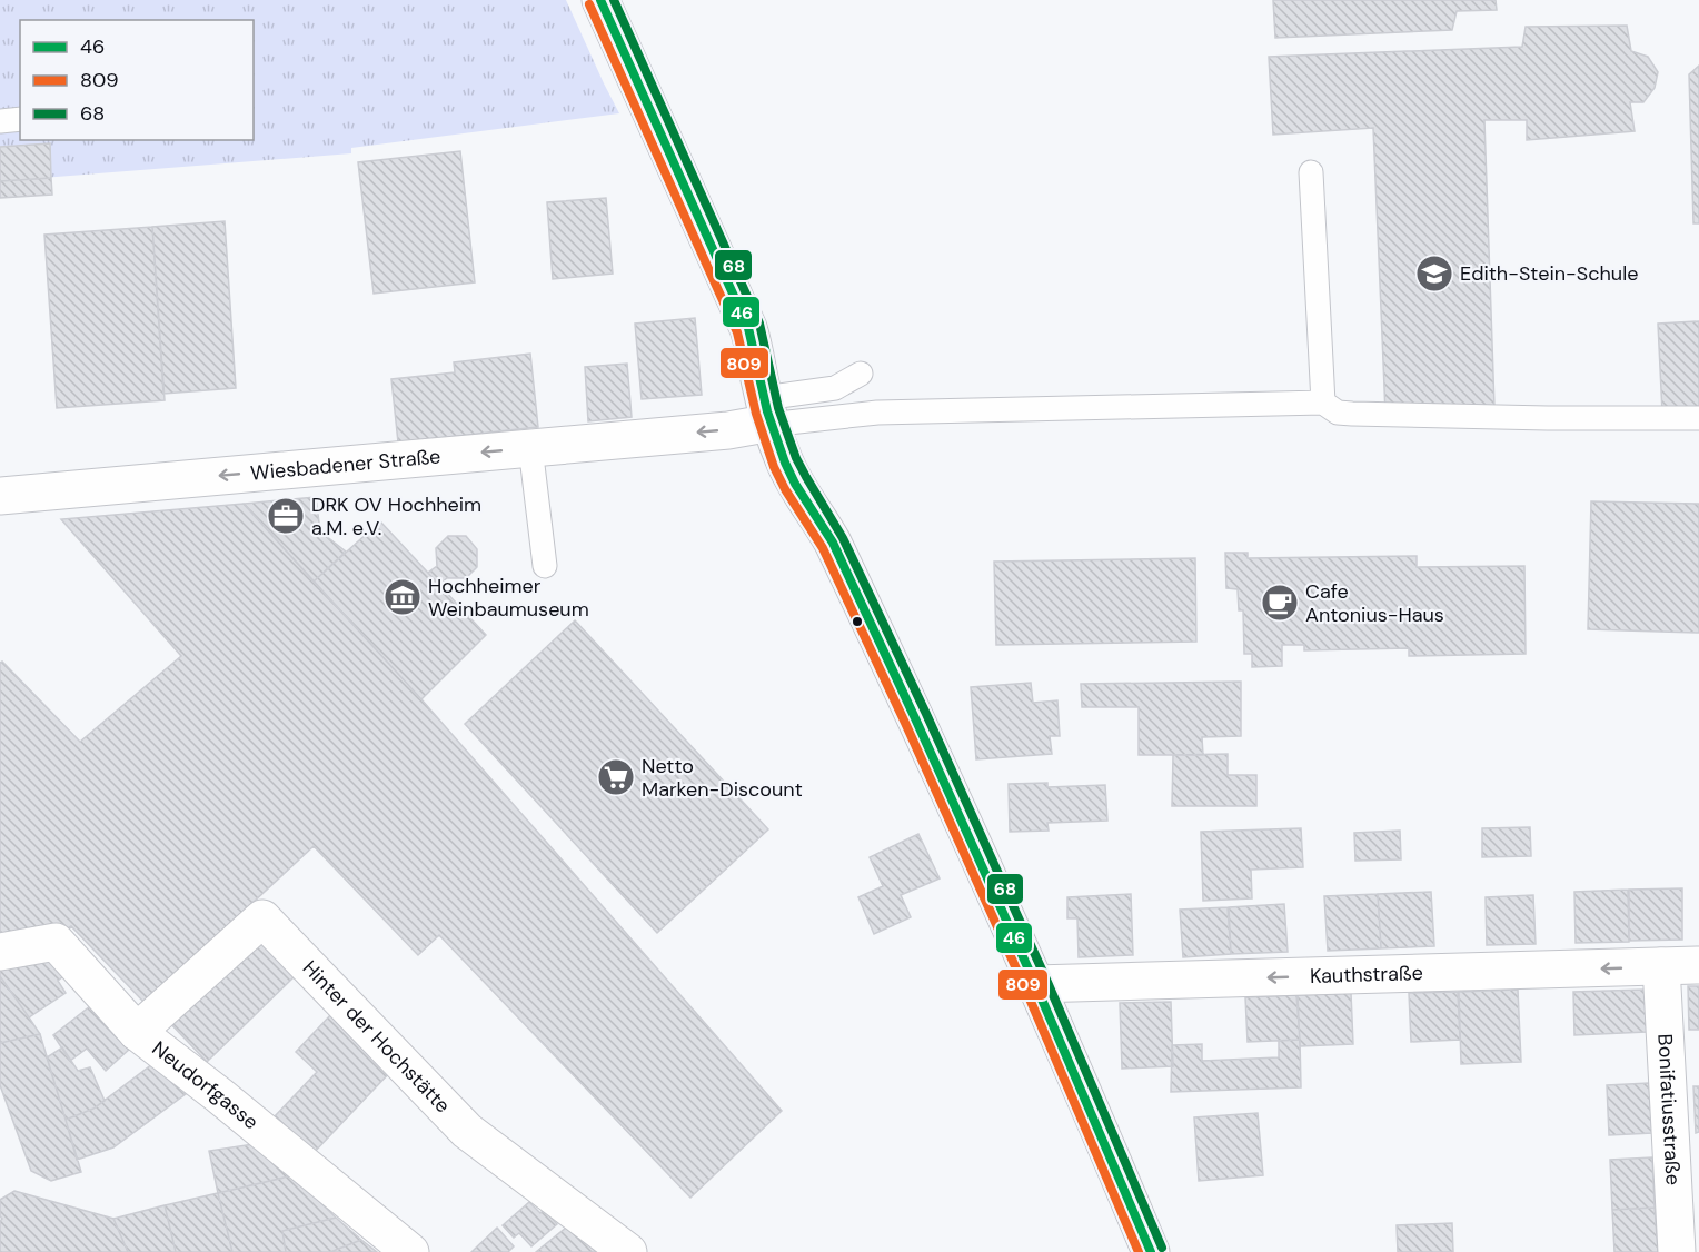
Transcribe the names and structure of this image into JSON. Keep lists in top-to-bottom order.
{
  "streets": {
    "street": [
      "Wiesbadener Straße",
      "Kauthstraße",
      "Hinter der Hochstätte",
      "Neudorfgasse",
      "Bonifatiusstraße"
    ]
  },
  "crossings": [
    ["Kauthstraße", "Bonifatiusstraße"],
    ["Hinter der Hochstätte", "Neudorfgasse"]
  ],
  "one_way": ["Wiesbadener Straße", "Kauthstraße"],
  "places": {
    "school or university": ["Edith-Stein-Schule"],
    "office": ["DRK OV Hochheim a.M. e.V."],
    "museum": ["Hochheimer Weinbaumuseum"],
    "cafe": ["Cafe Antonius-Haus"],
    "supermarket": ["Netto Marken-Discount"]
  },
  "lines": ["transit line 46", "transit line 68", "transit line 809"],
  "legend": ["46", "809", "68"]
}
